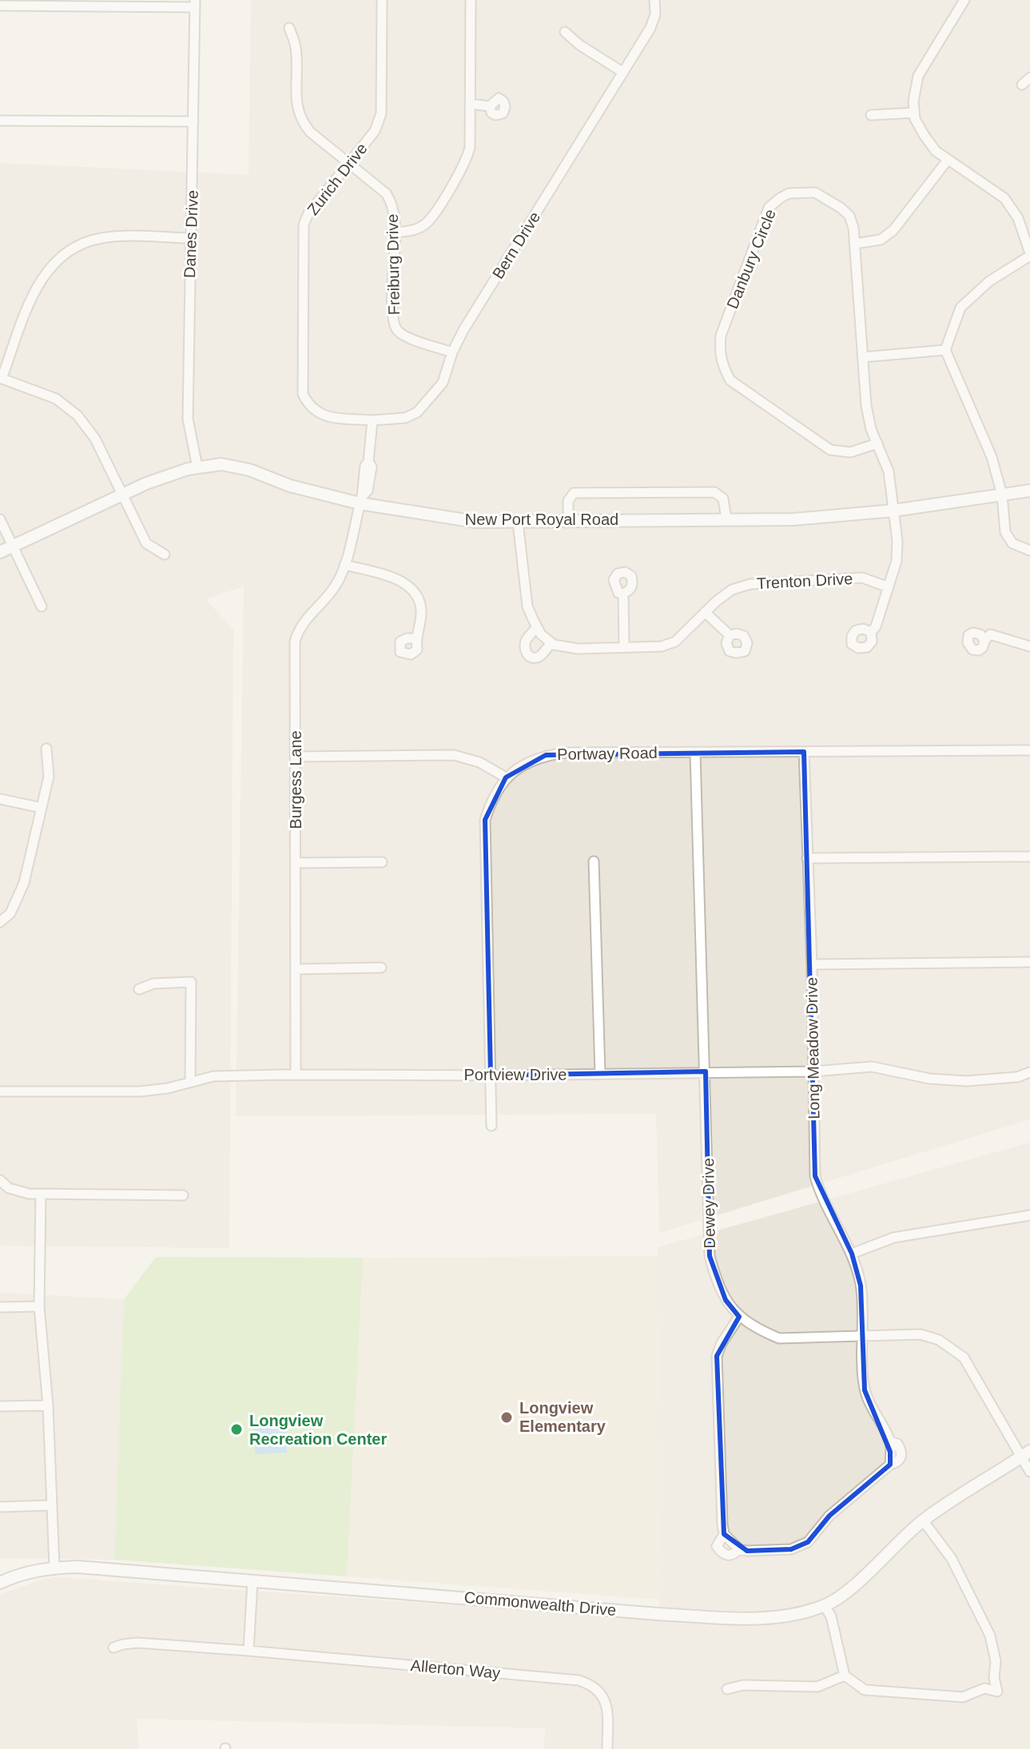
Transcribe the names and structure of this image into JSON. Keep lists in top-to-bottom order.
{
  "streets": {
    "street": [
      "Zurich Drive",
      "Danes Drive",
      "Bern Drive",
      "Danbury Circle",
      "Freiburg Drive",
      "New Port Royal Road",
      "Trenton Drive",
      "Portway Road",
      "Burgess Lane",
      "Long Meadow Drive",
      "Portview Drive",
      "Dewey Drive",
      "Commonwealth Drive",
      "Allerton Way"
    ]
  },
  "crossings": [
    ["Zurich Drive", "Bern Drive"],
    ["Zurich Drive", "Freiburg Drive"],
    ["Danes Drive", "New Port Royal Road"],
    ["Bern Drive", "Freiburg Drive"],
    ["Danbury Circle", "New Port Royal Road"],
    ["Danbury Circle", "Trenton Drive"],
    ["New Port Royal Road", "Burgess Lane"],
    ["Portway Road", "Long Meadow Drive"],
    ["Portway Road", "Portview Drive"],
    ["Portway Road", "Dewey Drive"],
    ["Burgess Lane", "Portview Drive"],
    ["Long Meadow Drive", "Portview Drive"],
    ["Long Meadow Drive", "Dewey Drive"],
    ["Portview Drive", "Dewey Drive"],
    ["Dewey Drive", "Commonwealth Drive"]
  ],
  "places": ["Longview Elementary", "Longview Recreation Center"]
}
